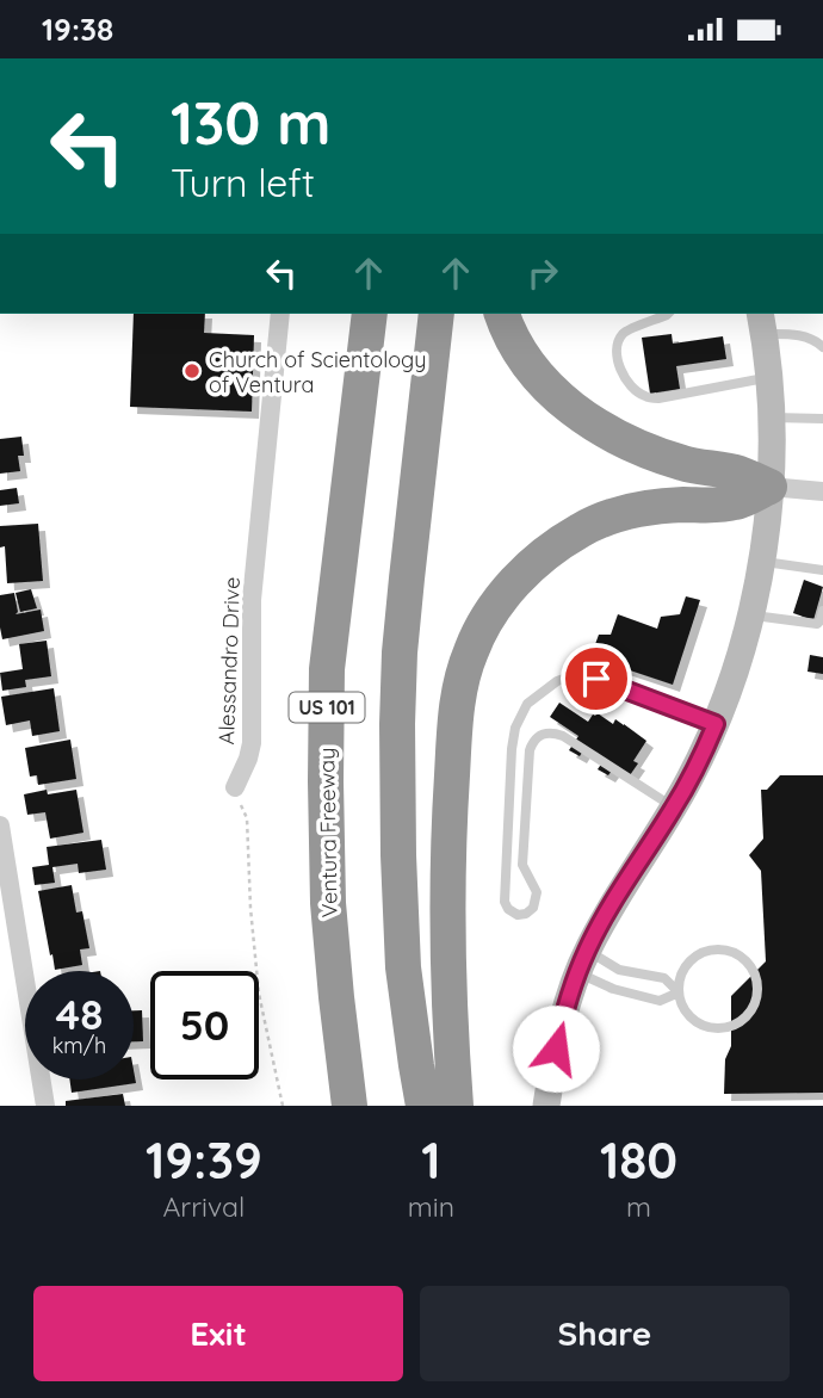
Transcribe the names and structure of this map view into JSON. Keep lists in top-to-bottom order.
{
  "streets": {
    "highway": ["US 101", "Ventura Freeway"],
    "street": ["Alessandro Drive"]
  },
  "places": ["Church of Scientology of Ventura"],
  "page": {
    "status": "19:38",
    "turn": ["130 m", "Turn left"],
    "speed": "48 km/h",
    "limit": "50",
    "eta": [
      "19:39",
      "Arrival",
      "1",
      "min",
      "180",
      "m"
    ],
    "buttons": ["Exit", "Share"]
  }
}
